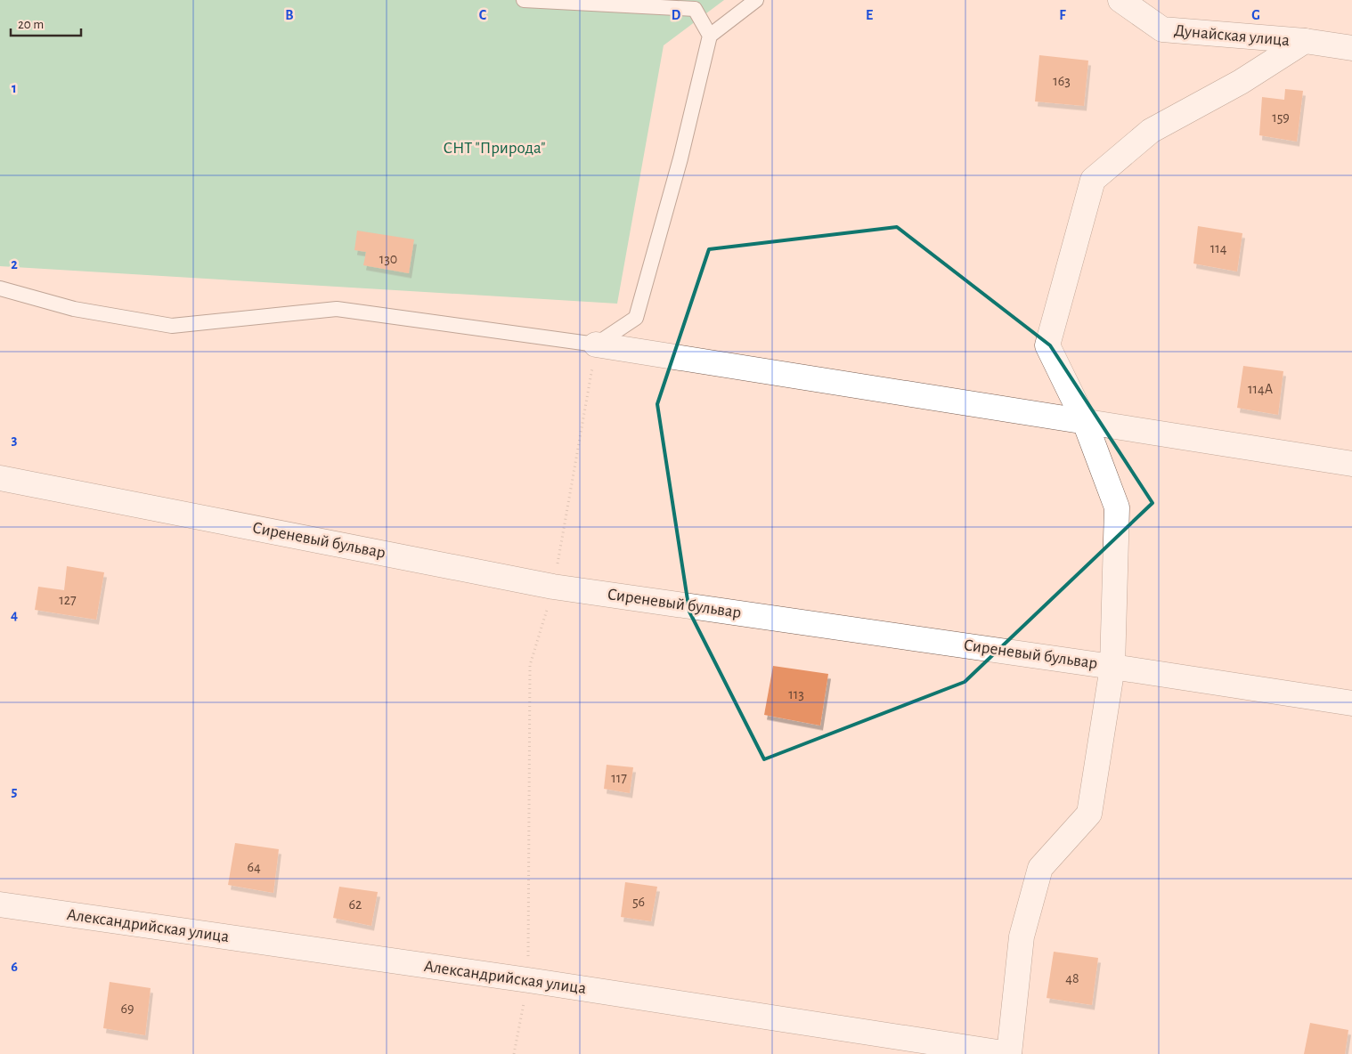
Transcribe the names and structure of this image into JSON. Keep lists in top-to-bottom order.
{
  "streets": {
    "street": ["Дунайская улица", "Сиреневый бульвар", "Александрийская улица"]
  },
  "parks": ["СНТ \"Природа\""],
  "house_numbers": [
    "163",
    "159",
    "114",
    "130",
    "114А",
    "127",
    "113",
    "117",
    "64",
    "56",
    "62",
    "48",
    "69"
  ],
  "scale_bar": "20 m",
  "grid": {
    "columns": [
      "B",
      "C",
      "D",
      "E",
      "F",
      "G"
    ],
    "rows": [
      "1",
      "2",
      "3",
      "4",
      "5",
      "6"
    ]
  }
}
